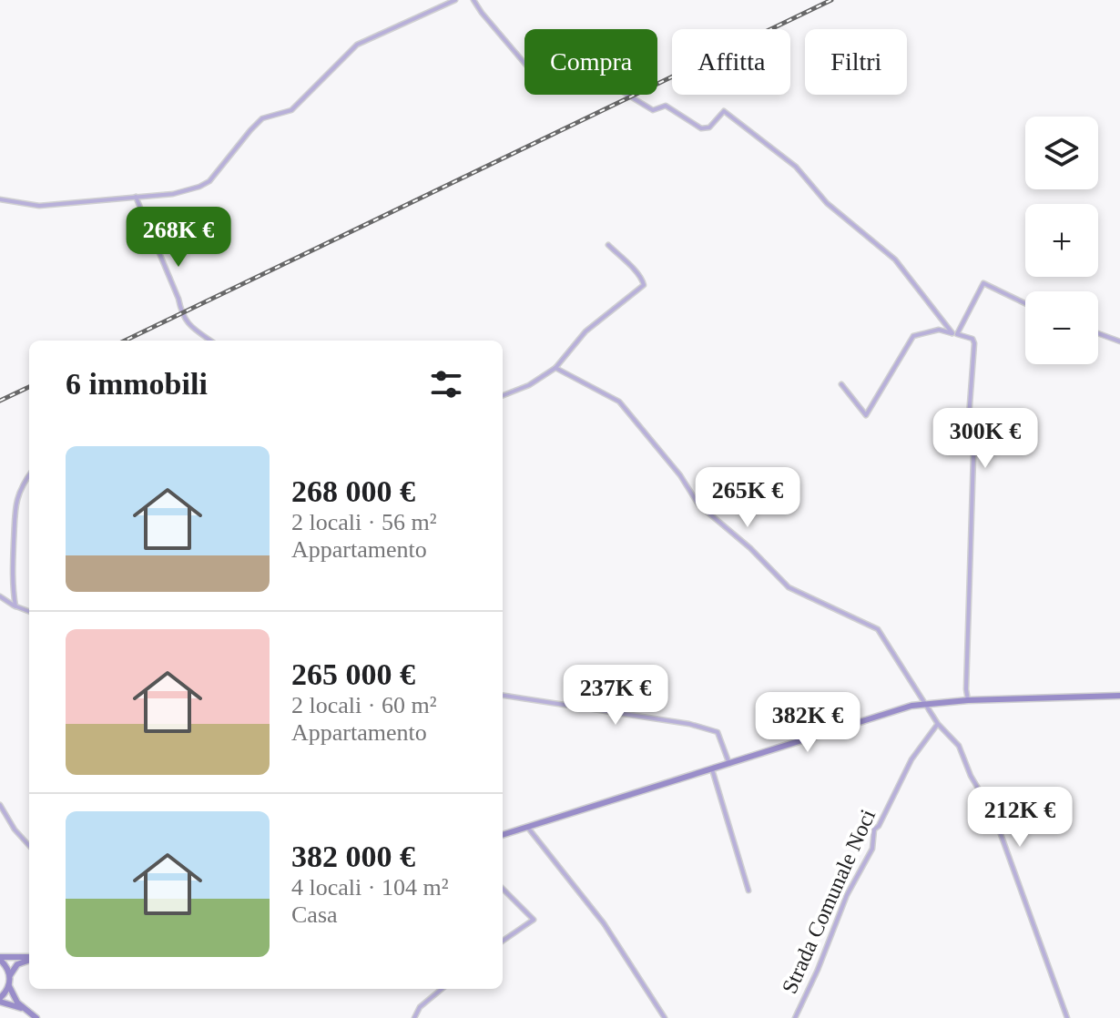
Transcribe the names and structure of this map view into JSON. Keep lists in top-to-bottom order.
{
  "streets": {
    "street": ["Strada Comunale Noci"]
  },
  "page": {
    "chip": ["Compra", "Affitta", "Filtri"],
    "map_buttons": ["+", "−"],
    "price": [
      "268K €",
      "300K €",
      "265K €",
      "237K €",
      "382K €",
      "212K €"
    ],
    "heading": "6 immobili",
    "list": [
      {
        "name": "268 000 €",
        "note": "2 locali · 56 m² · Appartamento"
      },
      {
        "name": "265 000 €",
        "note": "2 locali · 60 m² · Appartamento"
      },
      {
        "name": "382 000 €",
        "note": "4 locali · 104 m² · Casa"
      }
    ]
  }
}
